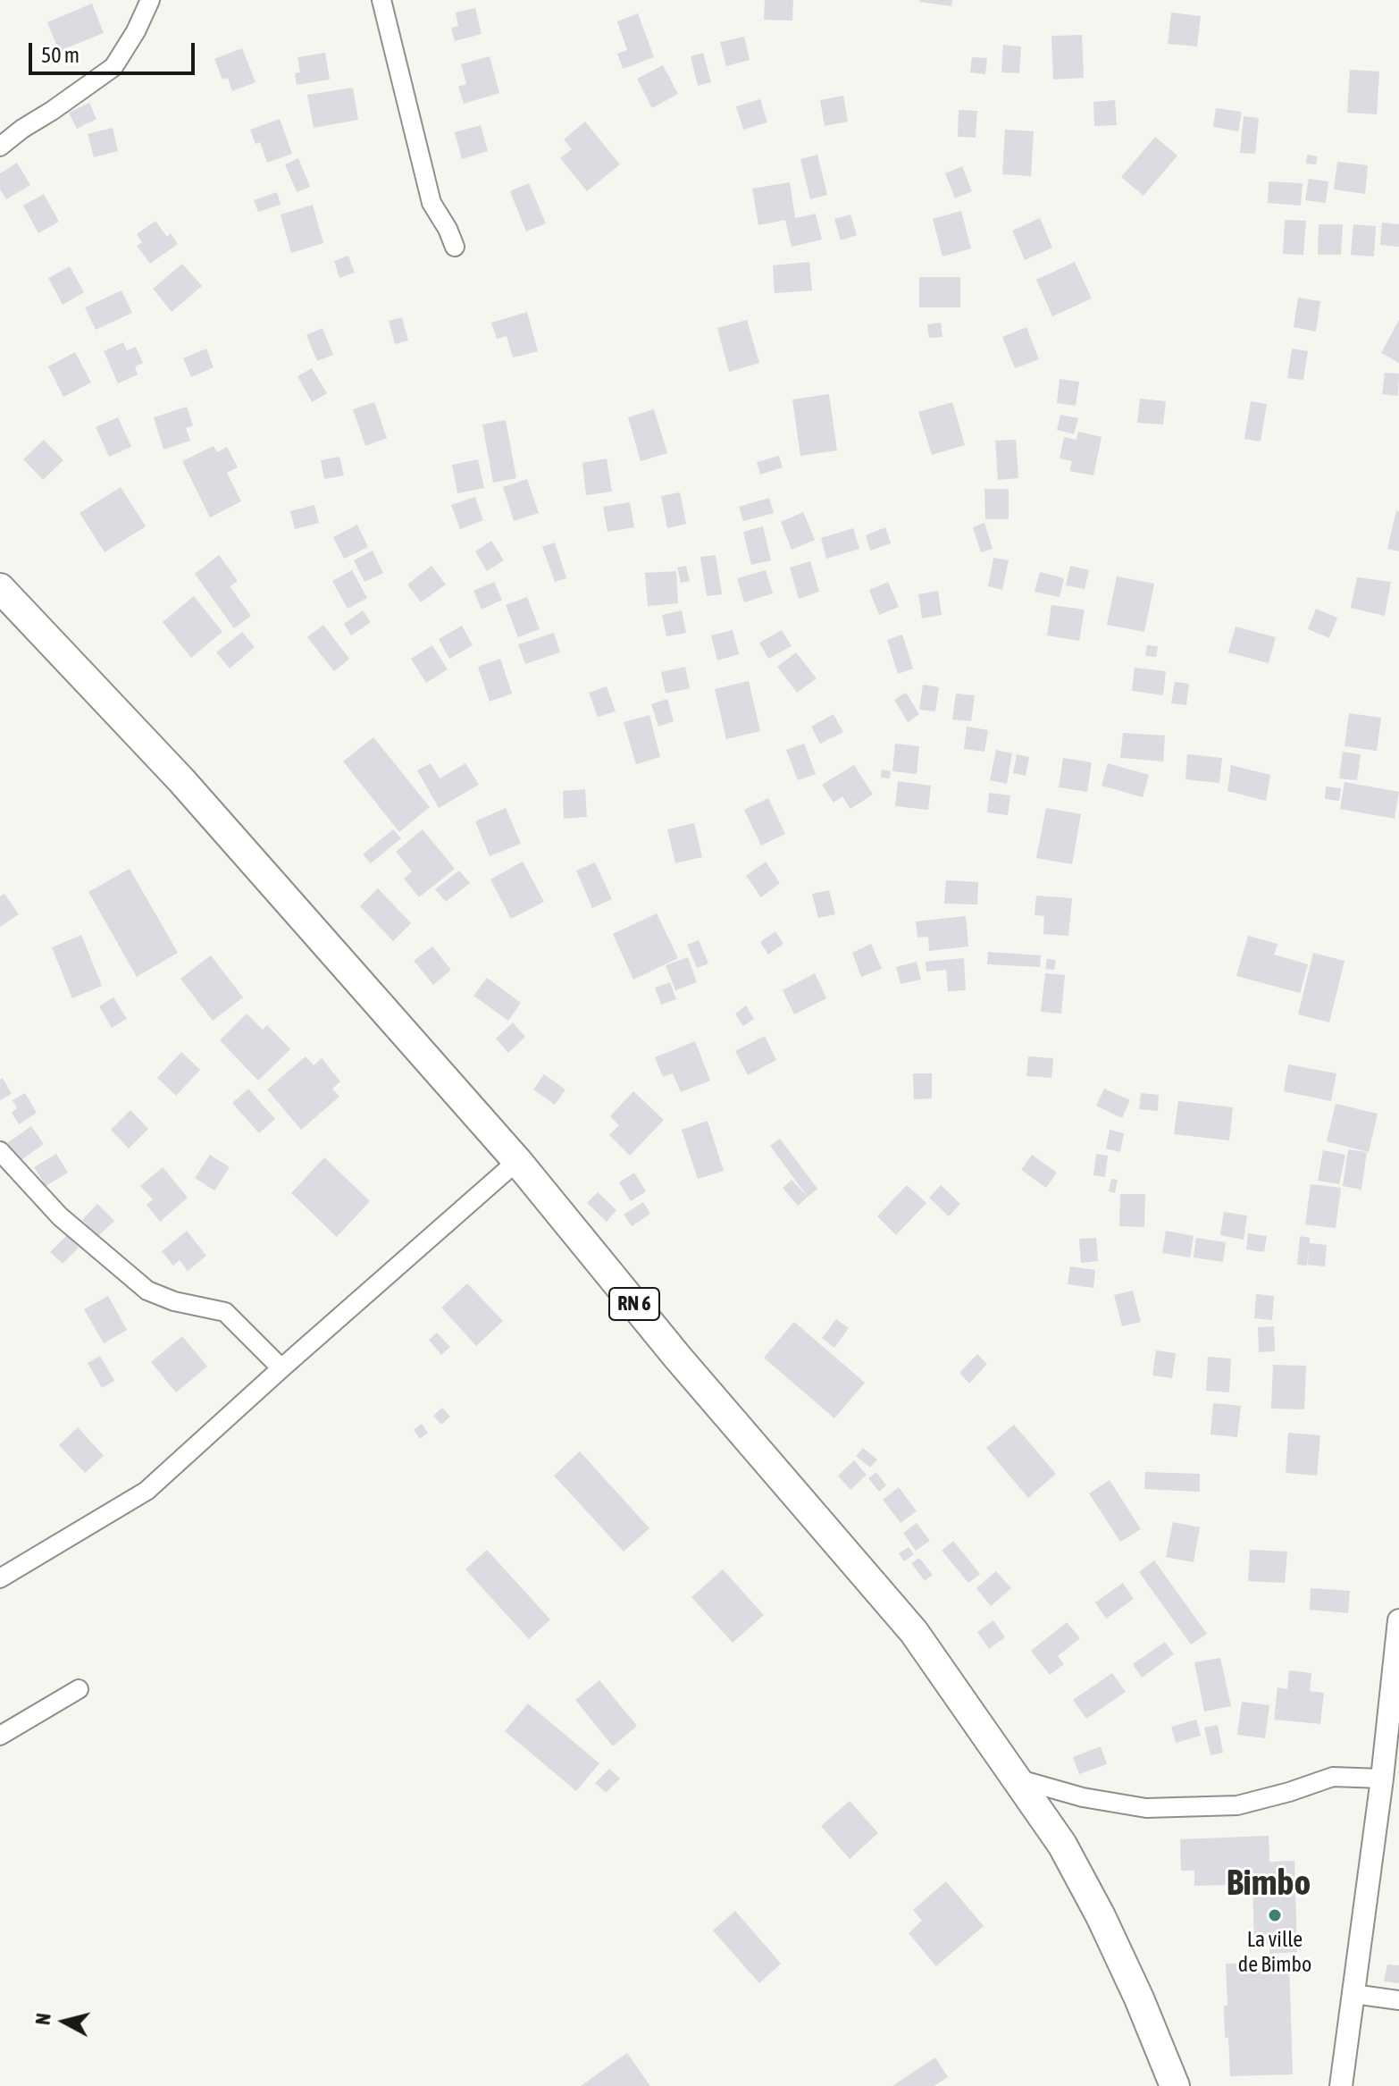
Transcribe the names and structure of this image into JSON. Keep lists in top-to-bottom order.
{
  "streets": {
    "main road": ["RN 6"]
  },
  "districts": ["Bimbo"],
  "places": ["La ville de Bimbo"],
  "scale_bar": "50 m",
  "north": "left"
}
